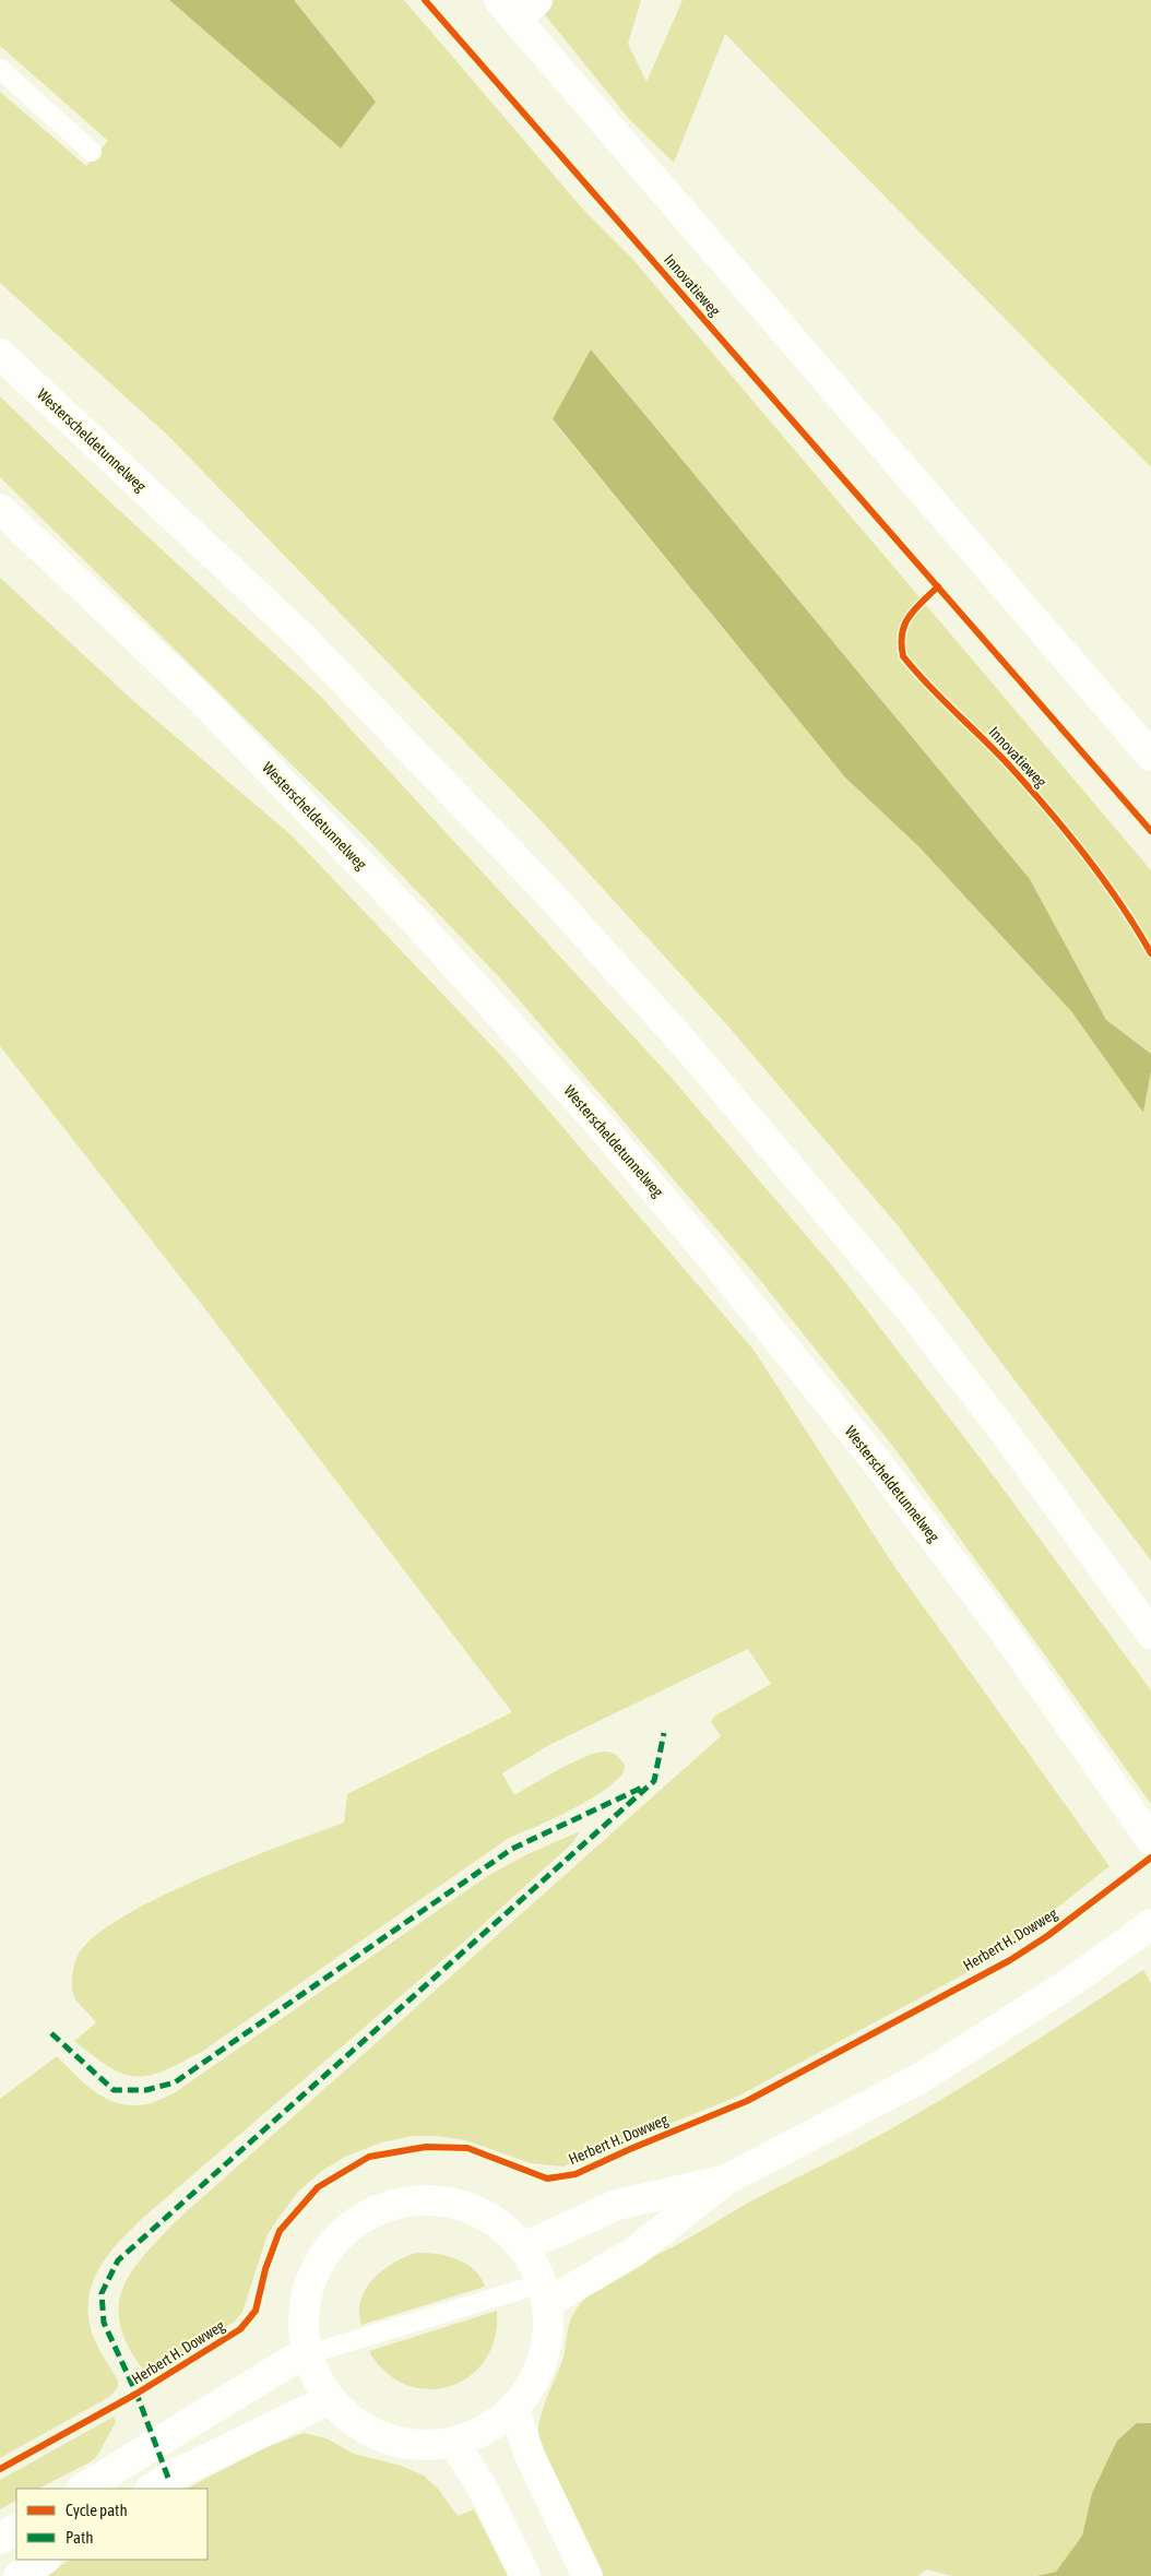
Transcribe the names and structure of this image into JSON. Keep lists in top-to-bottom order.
{
  "streets": {
    "main road": ["Westerscheldetunnelweg"],
    "cycle path": ["Innovatieweg", "Herbert H. Dowweg"]
  },
  "legend": ["Cycle path", "Path"]
}
